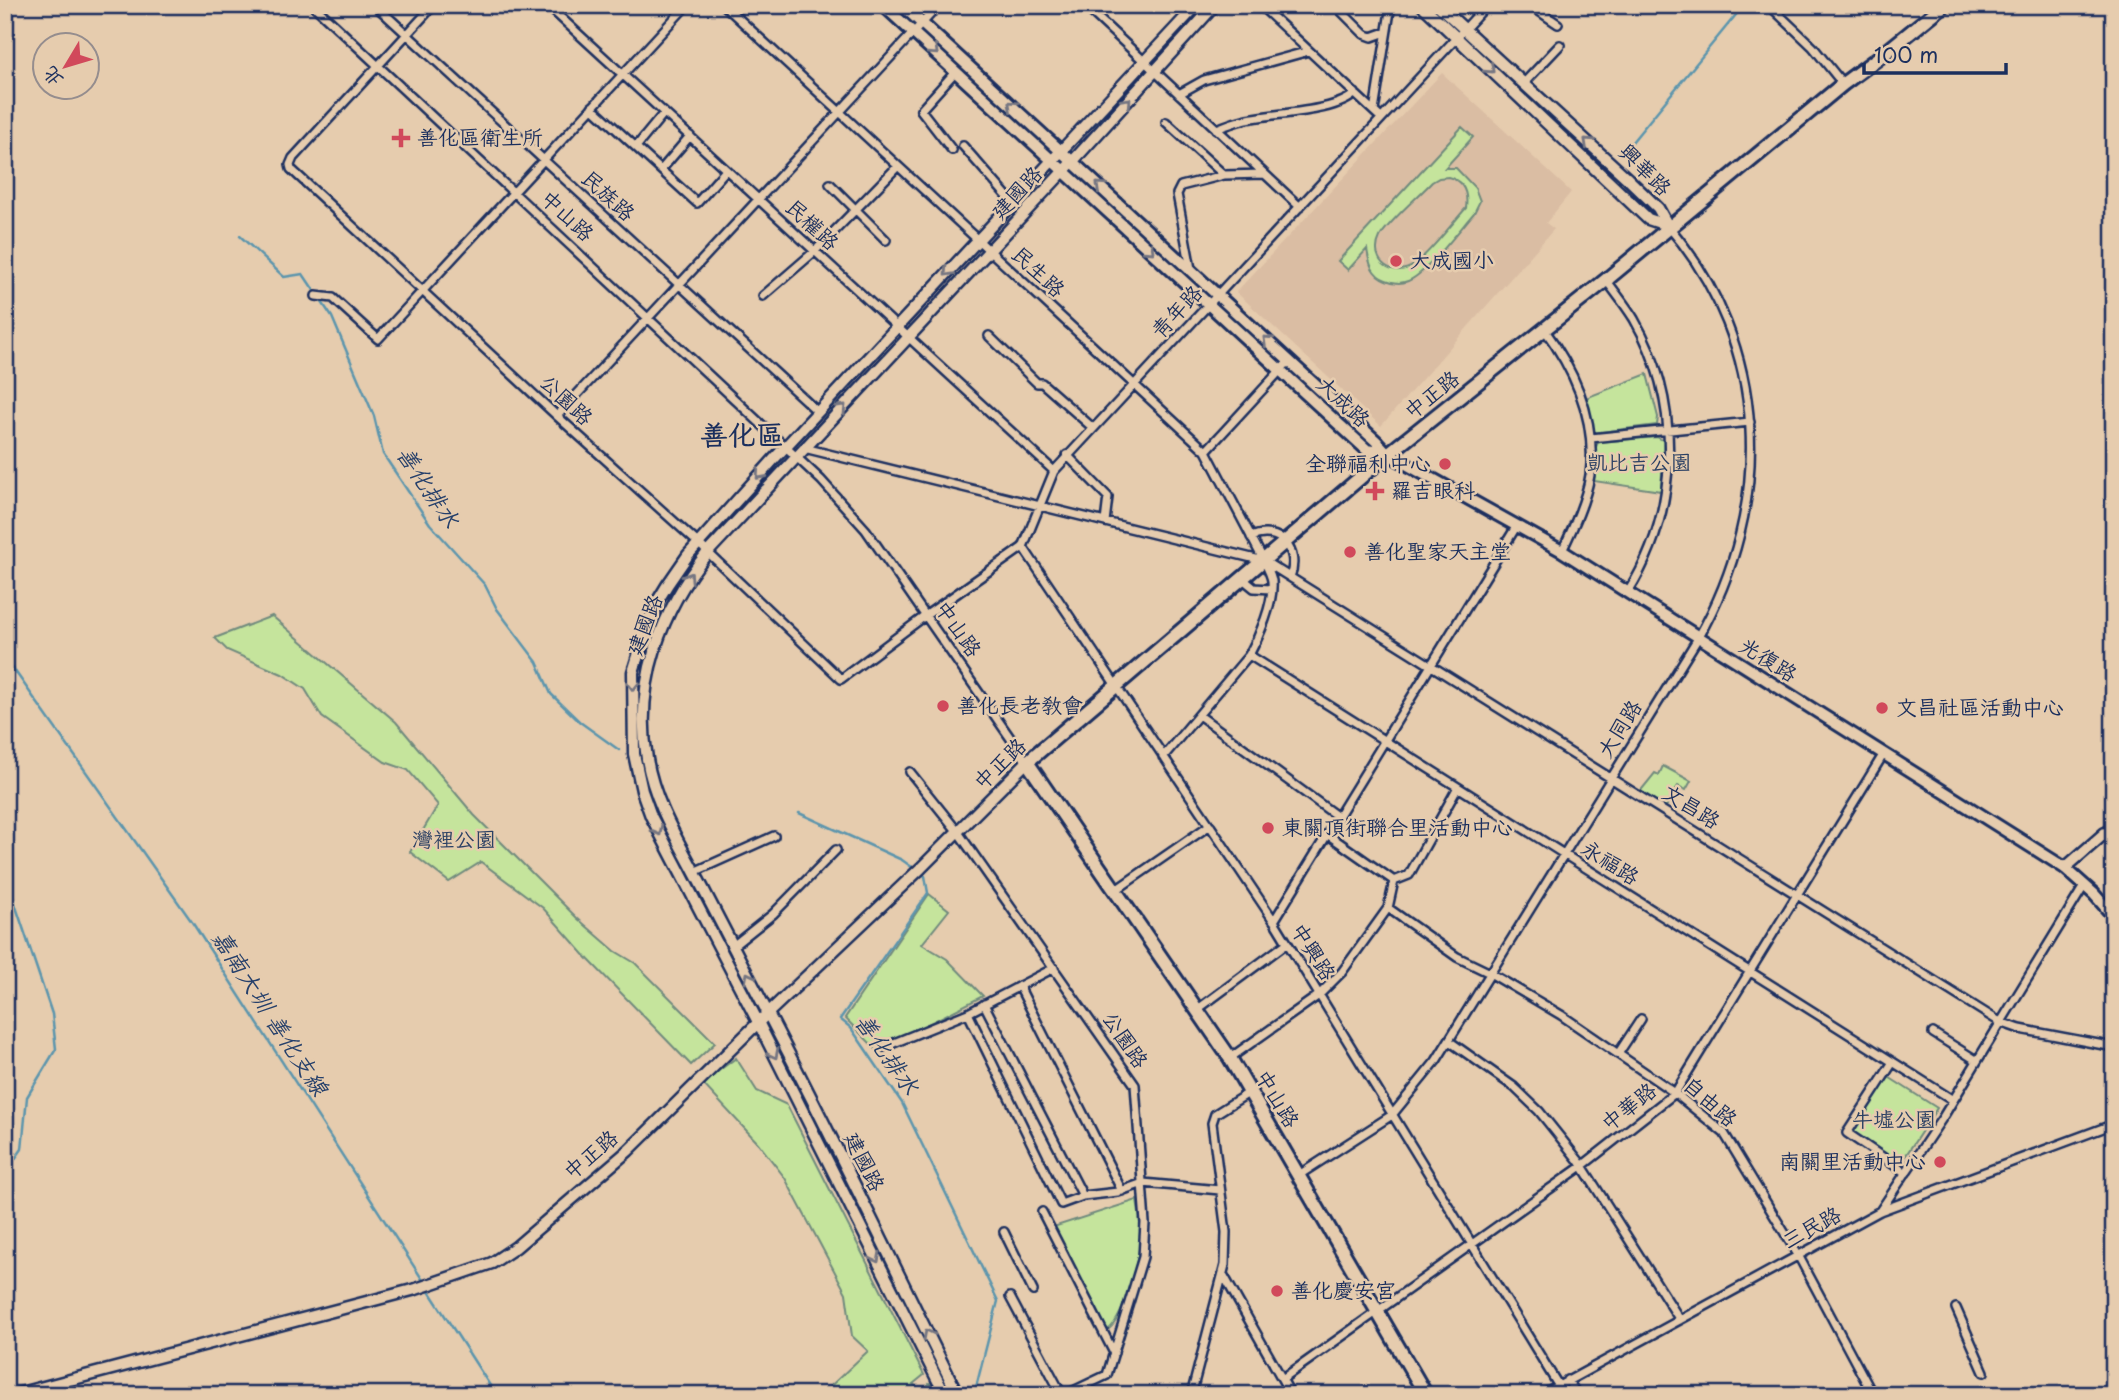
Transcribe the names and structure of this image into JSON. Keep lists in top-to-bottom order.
{
  "streets": {
    "main road": [
      "中山路",
      "中正路",
      "大成路",
      "光復路"
    ],
    "street": [
      "興華路",
      "建國路",
      "民族路",
      "民權路",
      "民生路",
      "青年路",
      "公園路",
      "大同路",
      "文昌路",
      "永福路",
      "中興路",
      "自由路",
      "中華路",
      "三民路"
    ]
  },
  "crossings": [
    ["興華路", "青年路"],
    ["興華路", "中正路"],
    ["興華路", "大同路"],
    ["建國路", "民族路"],
    ["建國路", "中山路"],
    ["建國路", "民權路"],
    ["建國路", "民生路"],
    ["建國路", "中正路"],
    ["建國路", "公園路"],
    ["建國路", "大成路"],
    ["中山路", "中正路"],
    ["中山路", "公園路"],
    ["中山路", "大同路"],
    ["中山路", "中華路"],
    ["民權路", "青年路"],
    ["民生路", "青年路"],
    ["民生路", "中正路"],
    ["民生路", "文昌路"],
    ["青年路", "大成路"],
    ["青年路", "中興路"],
    ["中正路", "公園路"],
    ["中正路", "大成路"],
    ["中正路", "光復路"],
    ["中正路", "大同路"],
    ["中正路", "文昌路"],
    ["中正路", "中興路"],
    ["大成路", "光復路"],
    ["光復路", "大同路"],
    ["光復路", "中華路"],
    ["大同路", "文昌路"],
    ["大同路", "永福路"],
    ["大同路", "中興路"],
    ["大同路", "自由路"],
    ["文昌路", "中華路"],
    ["永福路", "中華路"],
    ["中興路", "中華路"],
    ["中興路", "三民路"],
    ["自由路", "中華路"],
    ["自由路", "三民路"]
  ],
  "districts": ["善化區"],
  "water": ["善化排水", "嘉南大圳 善化支線"],
  "parks": ["凱比吉公園", "灣裡公園", "牛墟公園"],
  "places": {
    "health": ["善化區衛生所", "羅吉眼科"],
    "other": [
      "大成國小",
      "全聯福利中心",
      "善化聖家天主堂",
      "善化長老教會",
      "文昌社區活動中心",
      "東關頂街聯合里活動中心",
      "南關里活動中心",
      "善化慶安宮"
    ]
  },
  "scale_bar": "100 m",
  "north": "bottom left"
}
